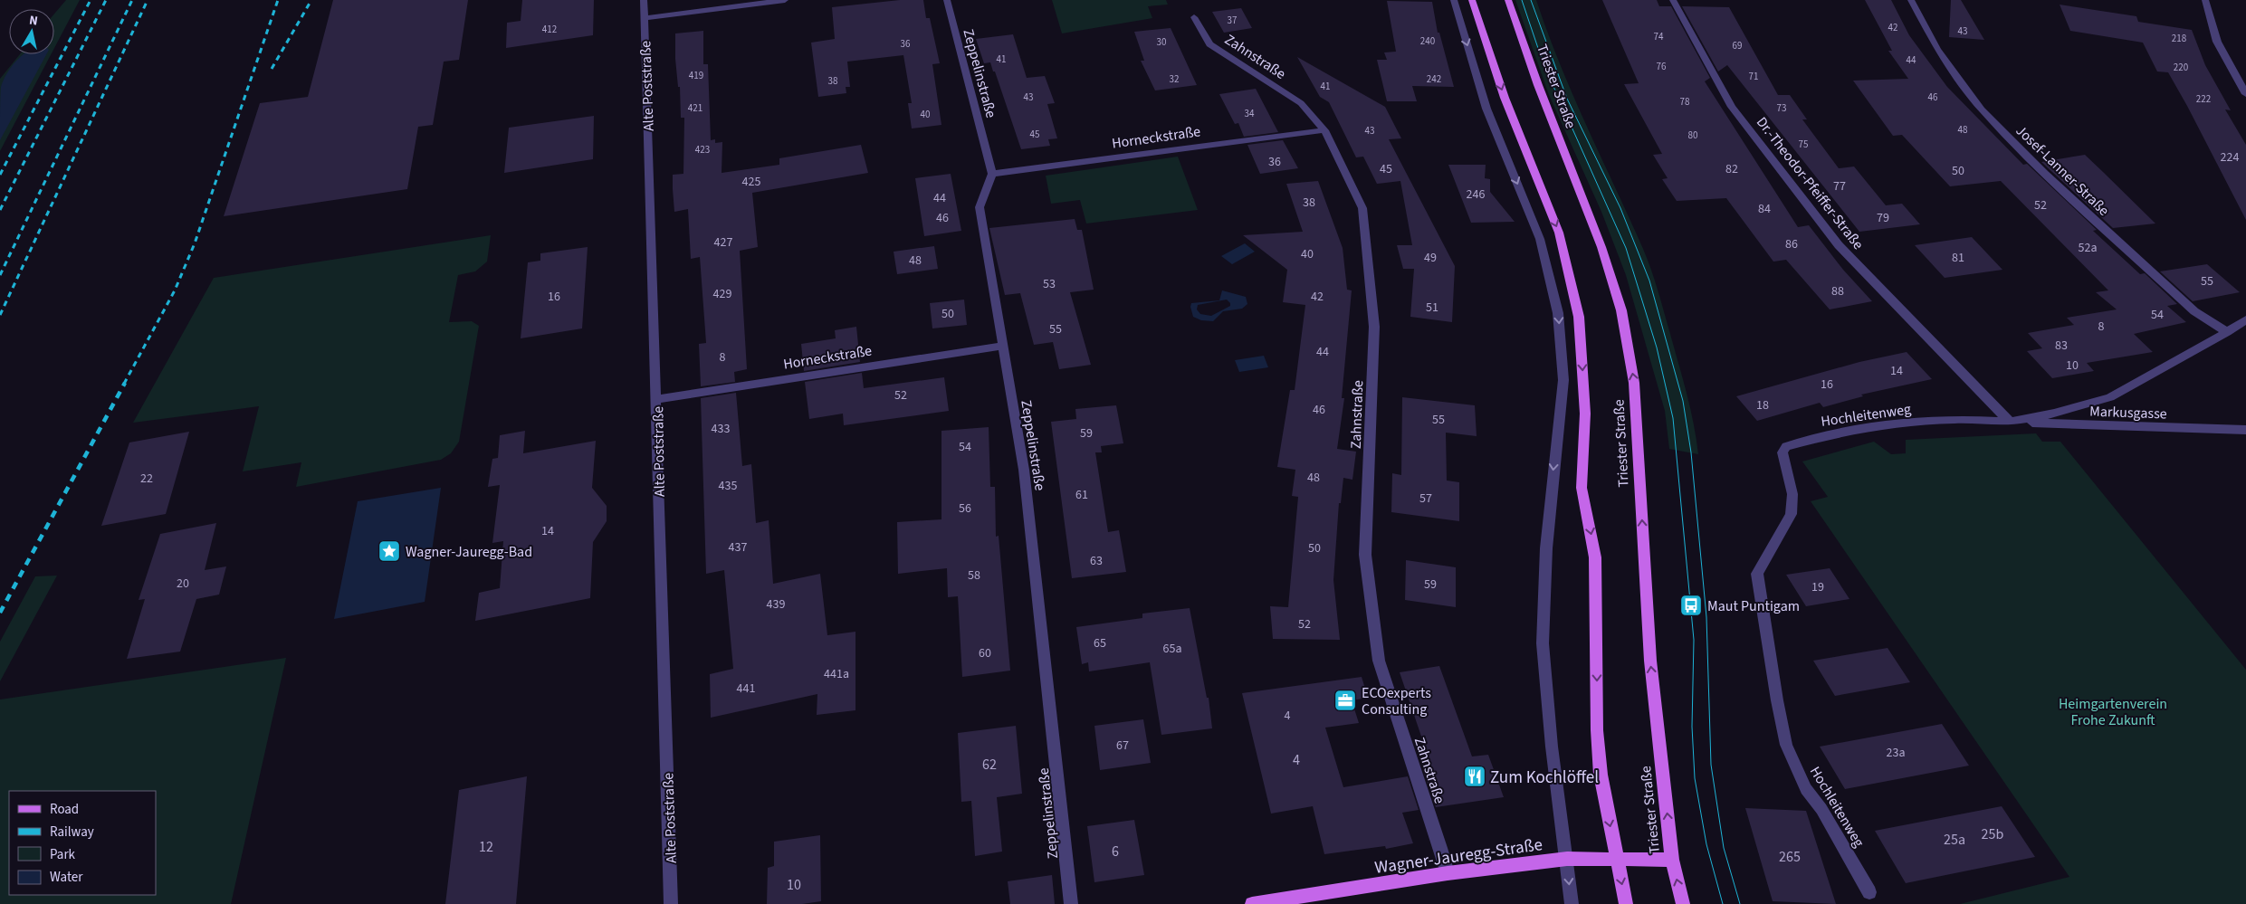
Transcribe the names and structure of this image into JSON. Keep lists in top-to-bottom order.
{
  "streets": {
    "main road": ["Triester Straße", "Wagner-Jauregg-Straße"],
    "street": [
      "Zahnstraße",
      "Zeppelinstraße",
      "Alte Poststraße",
      "Horneckstraße",
      "Josef-Lanner-Straße",
      "Dr.-Theodor-Pfeiffer-Straße",
      "Markusgasse",
      "Hochleitenweg"
    ]
  },
  "crossings": [
    ["Zahnstraße", "Horneckstraße"],
    ["Zahnstraße", "Wagner-Jauregg-Straße"],
    ["Zeppelinstraße", "Horneckstraße"],
    ["Alte Poststraße", "Horneckstraße"],
    ["Triester Straße", "Wagner-Jauregg-Straße"],
    ["Josef-Lanner-Straße", "Hochleitenweg"],
    ["Dr.-Theodor-Pfeiffer-Straße", "Markusgasse"],
    ["Dr.-Theodor-Pfeiffer-Straße", "Hochleitenweg"],
    ["Markusgasse", "Hochleitenweg"]
  ],
  "parks": ["Heimgartenverein Frohe Zukunft"],
  "places": {
    "place": ["Wagner-Jauregg-Bad"],
    "bus stop": ["Maut Puntigam"],
    "office": ["ECOexperts Consulting"],
    "restaurant": ["Zum Kochlöffel"]
  },
  "house_numbers": [
    "37",
    "42",
    "412",
    "43",
    "74",
    "218",
    "240",
    "30",
    "36",
    "69",
    "41",
    "44",
    "76",
    "220",
    "419",
    "71",
    "32",
    "242",
    "38",
    "41",
    "43",
    "46",
    "222",
    "78",
    "421",
    "73",
    "34",
    "40",
    "48",
    "43",
    "45",
    "80",
    "75",
    "423",
    "224",
    "36",
    "45",
    "82",
    "50",
    "425",
    "77",
    "246",
    "44",
    "38",
    "52",
    "84",
    "46",
    "79",
    "427",
    "86",
    "52a",
    "40",
    "49",
    "81",
    "48",
    "55",
    "53",
    "88",
    "429",
    "16",
    "42",
    "51",
    "50",
    "54",
    "8",
    "55",
    "83",
    "44",
    "8",
    "10",
    "14",
    "16",
    "52",
    "18",
    "46",
    "55",
    "433",
    "59",
    "54",
    "48",
    "22",
    "435",
    "61",
    "57",
    "56",
    "14",
    "437",
    "50",
    "63",
    "58",
    "20",
    "59",
    "19",
    "439",
    "52",
    "65",
    "65a",
    "60",
    "441a",
    "441",
    "4",
    "67",
    "23a",
    "4",
    "62",
    "25b",
    "25a",
    "12",
    "6",
    "265",
    "10"
  ],
  "legend": [
    "Road",
    "Railway",
    "Park",
    "Water"
  ],
  "north": "top"
}
